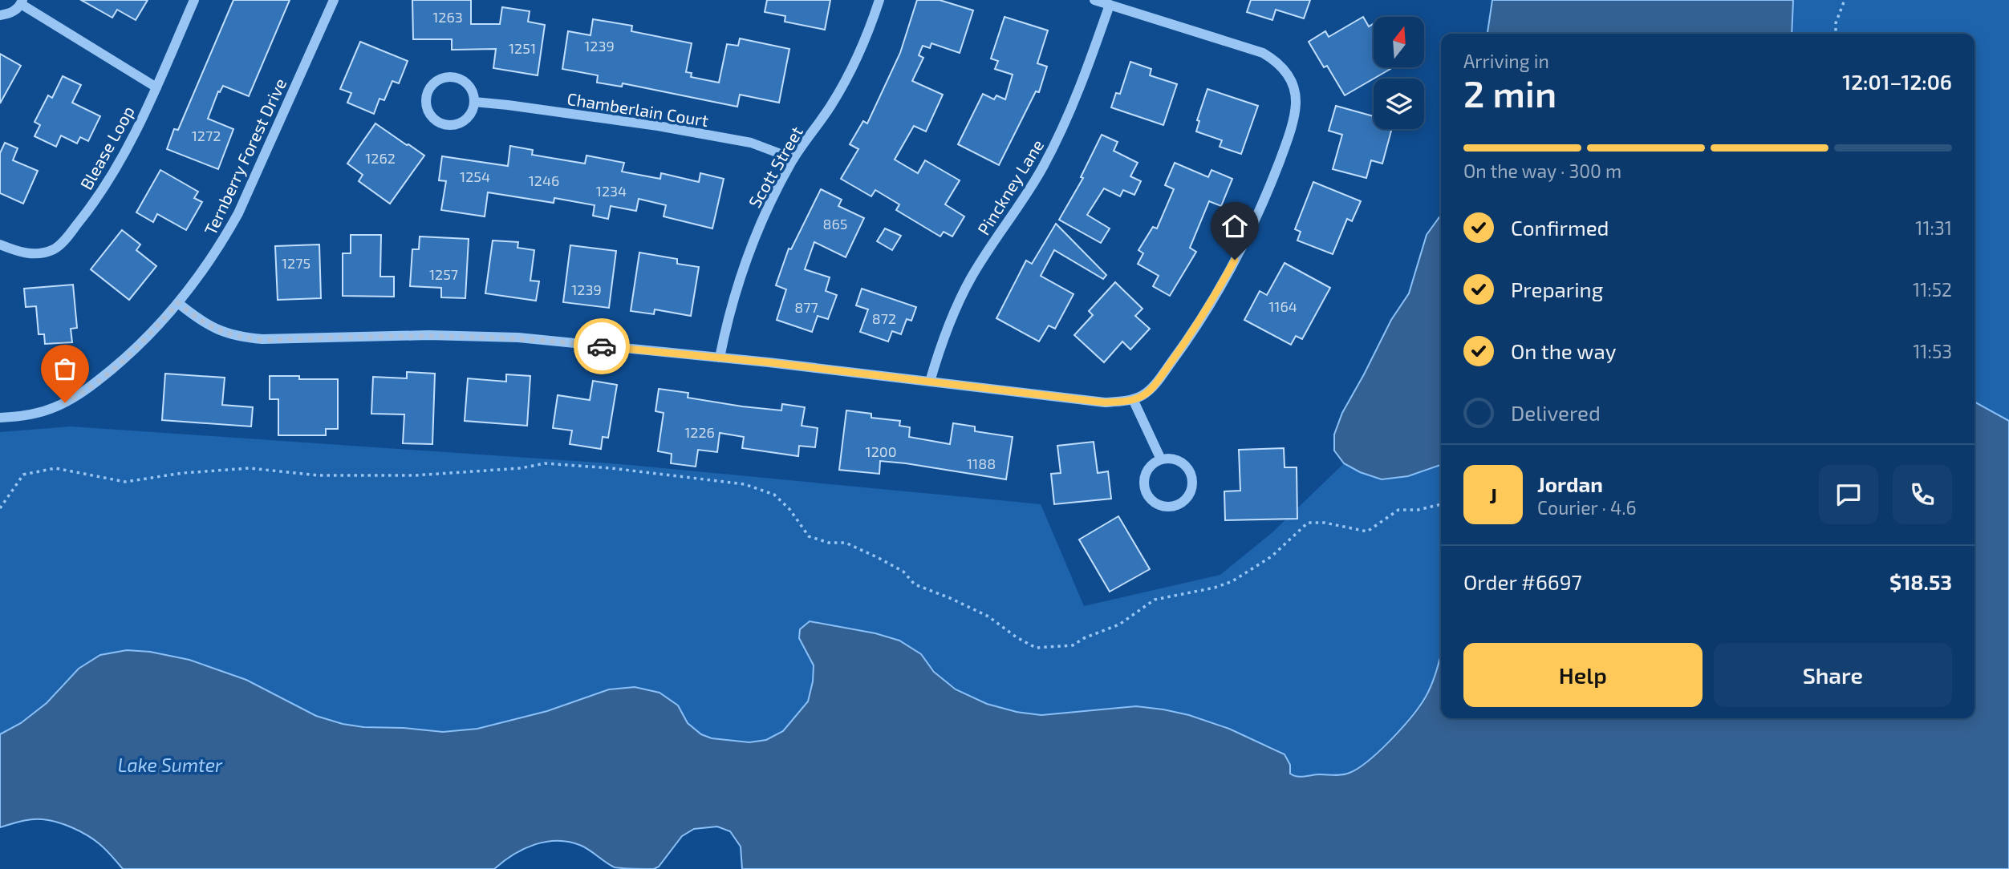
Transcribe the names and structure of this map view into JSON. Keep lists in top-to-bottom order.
{
  "streets": {
    "street": [
      "Chamberlain Court",
      "Blease Loop",
      "Ternberry Forest Drive",
      "Scott Street",
      "Pinckney Lane"
    ]
  },
  "crossings": [
    ["Chamberlain Court", "Scott Street"]
  ],
  "water": ["Lake Sumter"],
  "house_numbers": [
    "1263",
    "1239",
    "1251",
    "1272",
    "1262",
    "1254",
    "1246",
    "1234",
    "865",
    "1275",
    "1257",
    "1239",
    "1164",
    "877",
    "872",
    "1226",
    "1200",
    "1188"
  ],
  "north": "top",
  "page": {
    "heading": ["2 min", "Arriving in", "12:01–12:06"],
    "panel": [
      "Jordan",
      "Courier · 4.6",
      "Order #6697",
      "$18.53"
    ],
    "bar": "On the way · 300 m",
    "list": [
      ["Confirmed", "11:31"],
      ["Preparing", "11:52"],
      ["On the way", "11:53"],
      "Delivered"
    ],
    "round": "J",
    "buttons": ["Help", "Share"]
  }
}
